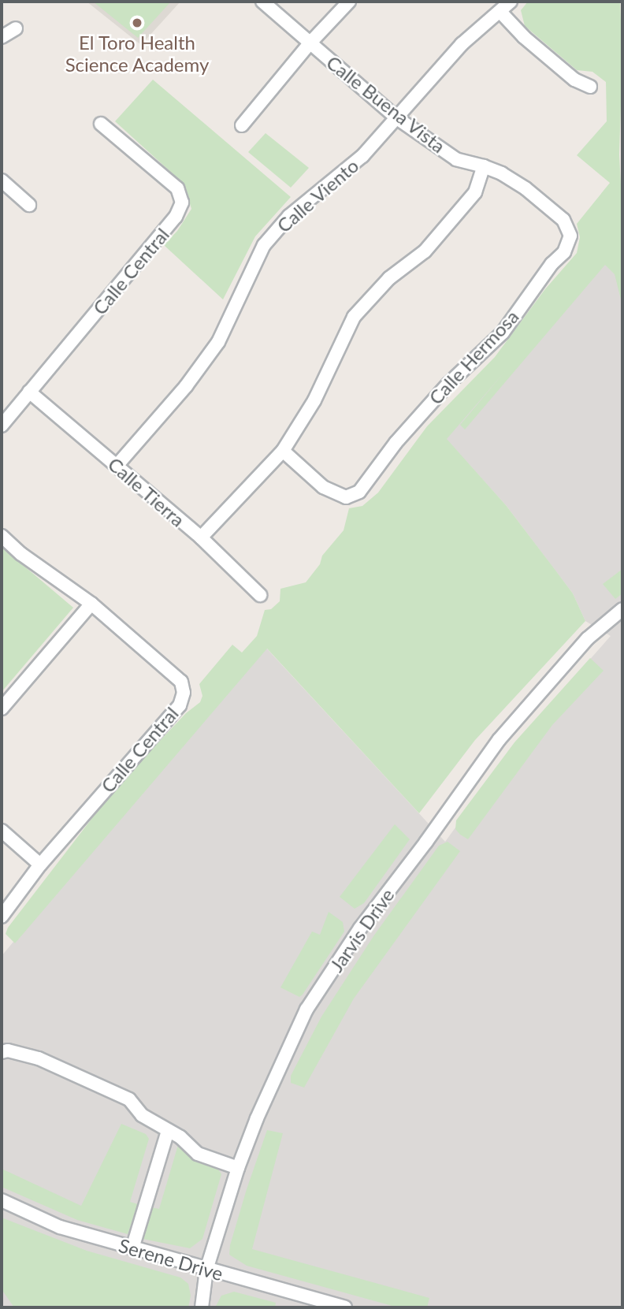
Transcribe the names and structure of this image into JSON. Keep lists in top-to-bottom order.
{
  "streets": {
    "street": [
      "Calle Buena Vista",
      "Calle Viento",
      "Calle Central",
      "Calle Hermosa",
      "Calle Tierra",
      "Jarvis Drive",
      "Serene Drive"
    ]
  },
  "crossings": [
    ["Calle Buena Vista", "Calle Viento"],
    ["Calle Buena Vista", "Calle Hermosa"],
    ["Calle Viento", "Calle Tierra"],
    ["Calle Central", "Calle Tierra"],
    ["Jarvis Drive", "Serene Drive"]
  ],
  "places": ["El Toro Health Science Academy"]
}
